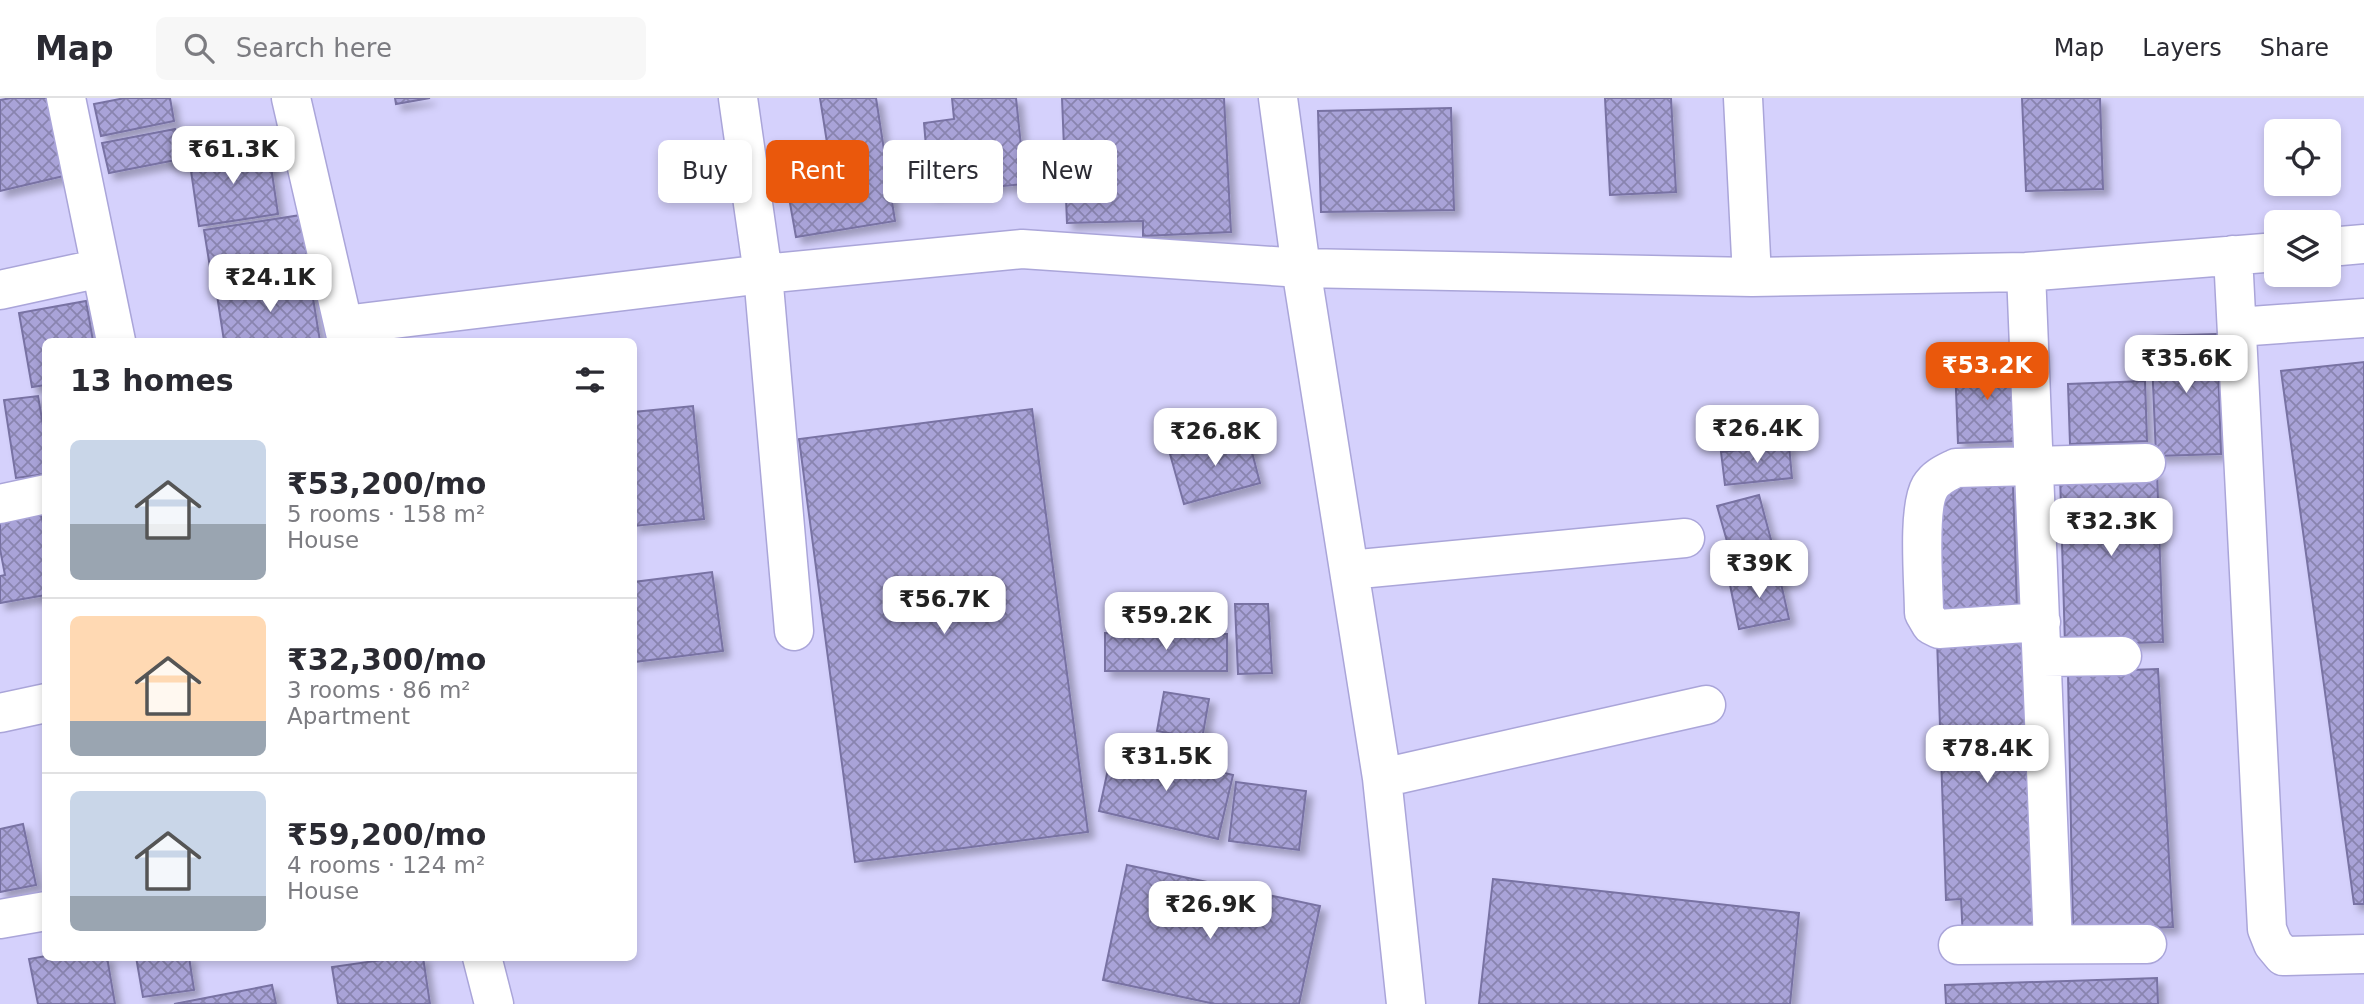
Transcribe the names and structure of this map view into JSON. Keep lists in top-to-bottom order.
{
  "page": {
    "header": "Map",
    "search": "Search here",
    "nav": ["Map", "Layers", "Share"],
    "price": [
      "₹61.3K",
      "₹24.1K",
      "₹35.6K",
      "₹53.2K",
      "₹26.4K",
      "₹26.8K",
      "₹32.3K",
      "₹39K",
      "₹56.7K",
      "₹59.2K",
      "₹78.4K",
      "₹31.5K",
      "₹26.9K"
    ],
    "chip": [
      "Buy",
      "Rent",
      "Filters",
      "New"
    ],
    "heading": "13 homes",
    "list": [
      {
        "name": "₹53,200/mo",
        "note": "5 rooms · 158 m² · House"
      },
      {
        "name": "₹32,300/mo",
        "note": "3 rooms · 86 m² · Apartment"
      },
      {
        "name": "₹59,200/mo",
        "note": "4 rooms · 124 m² · House"
      }
    ]
  }
}
